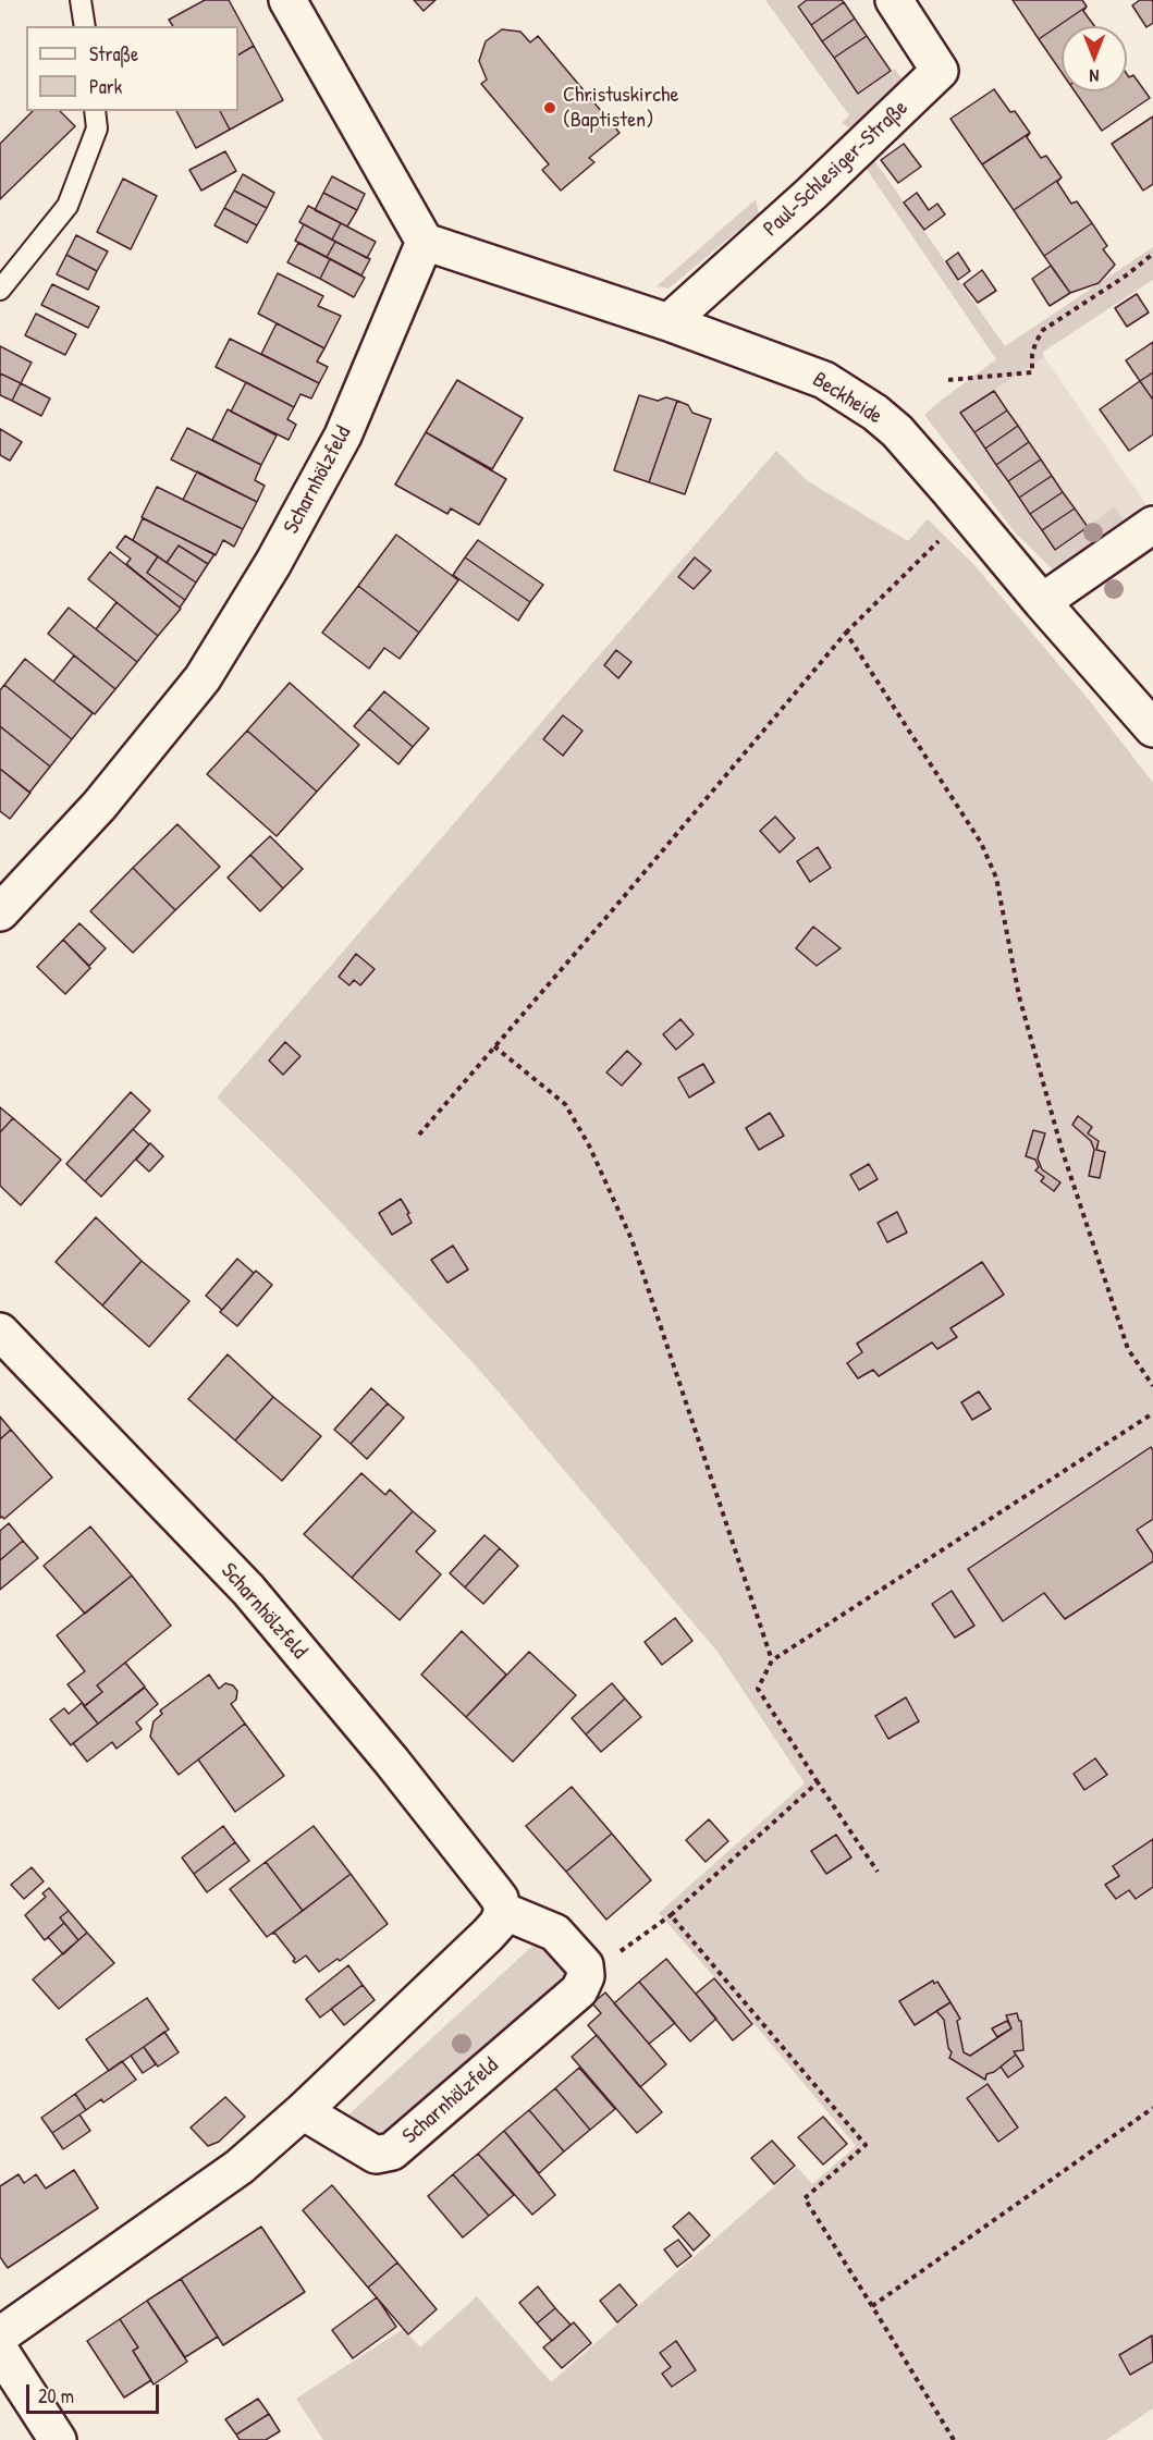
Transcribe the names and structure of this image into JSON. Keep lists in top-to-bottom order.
{
  "streets": {
    "street": ["Paul-Schlesiger-Straße", "Beckheide", "Scharnhölzfeld"]
  },
  "crossings": [
    ["Paul-Schlesiger-Straße", "Beckheide"],
    ["Beckheide", "Scharnhölzfeld"]
  ],
  "places": ["Christuskirche (Baptisten)"],
  "legend": ["Straße", "Park"],
  "scale_bar": "20 m",
  "north": "bottom"
}
